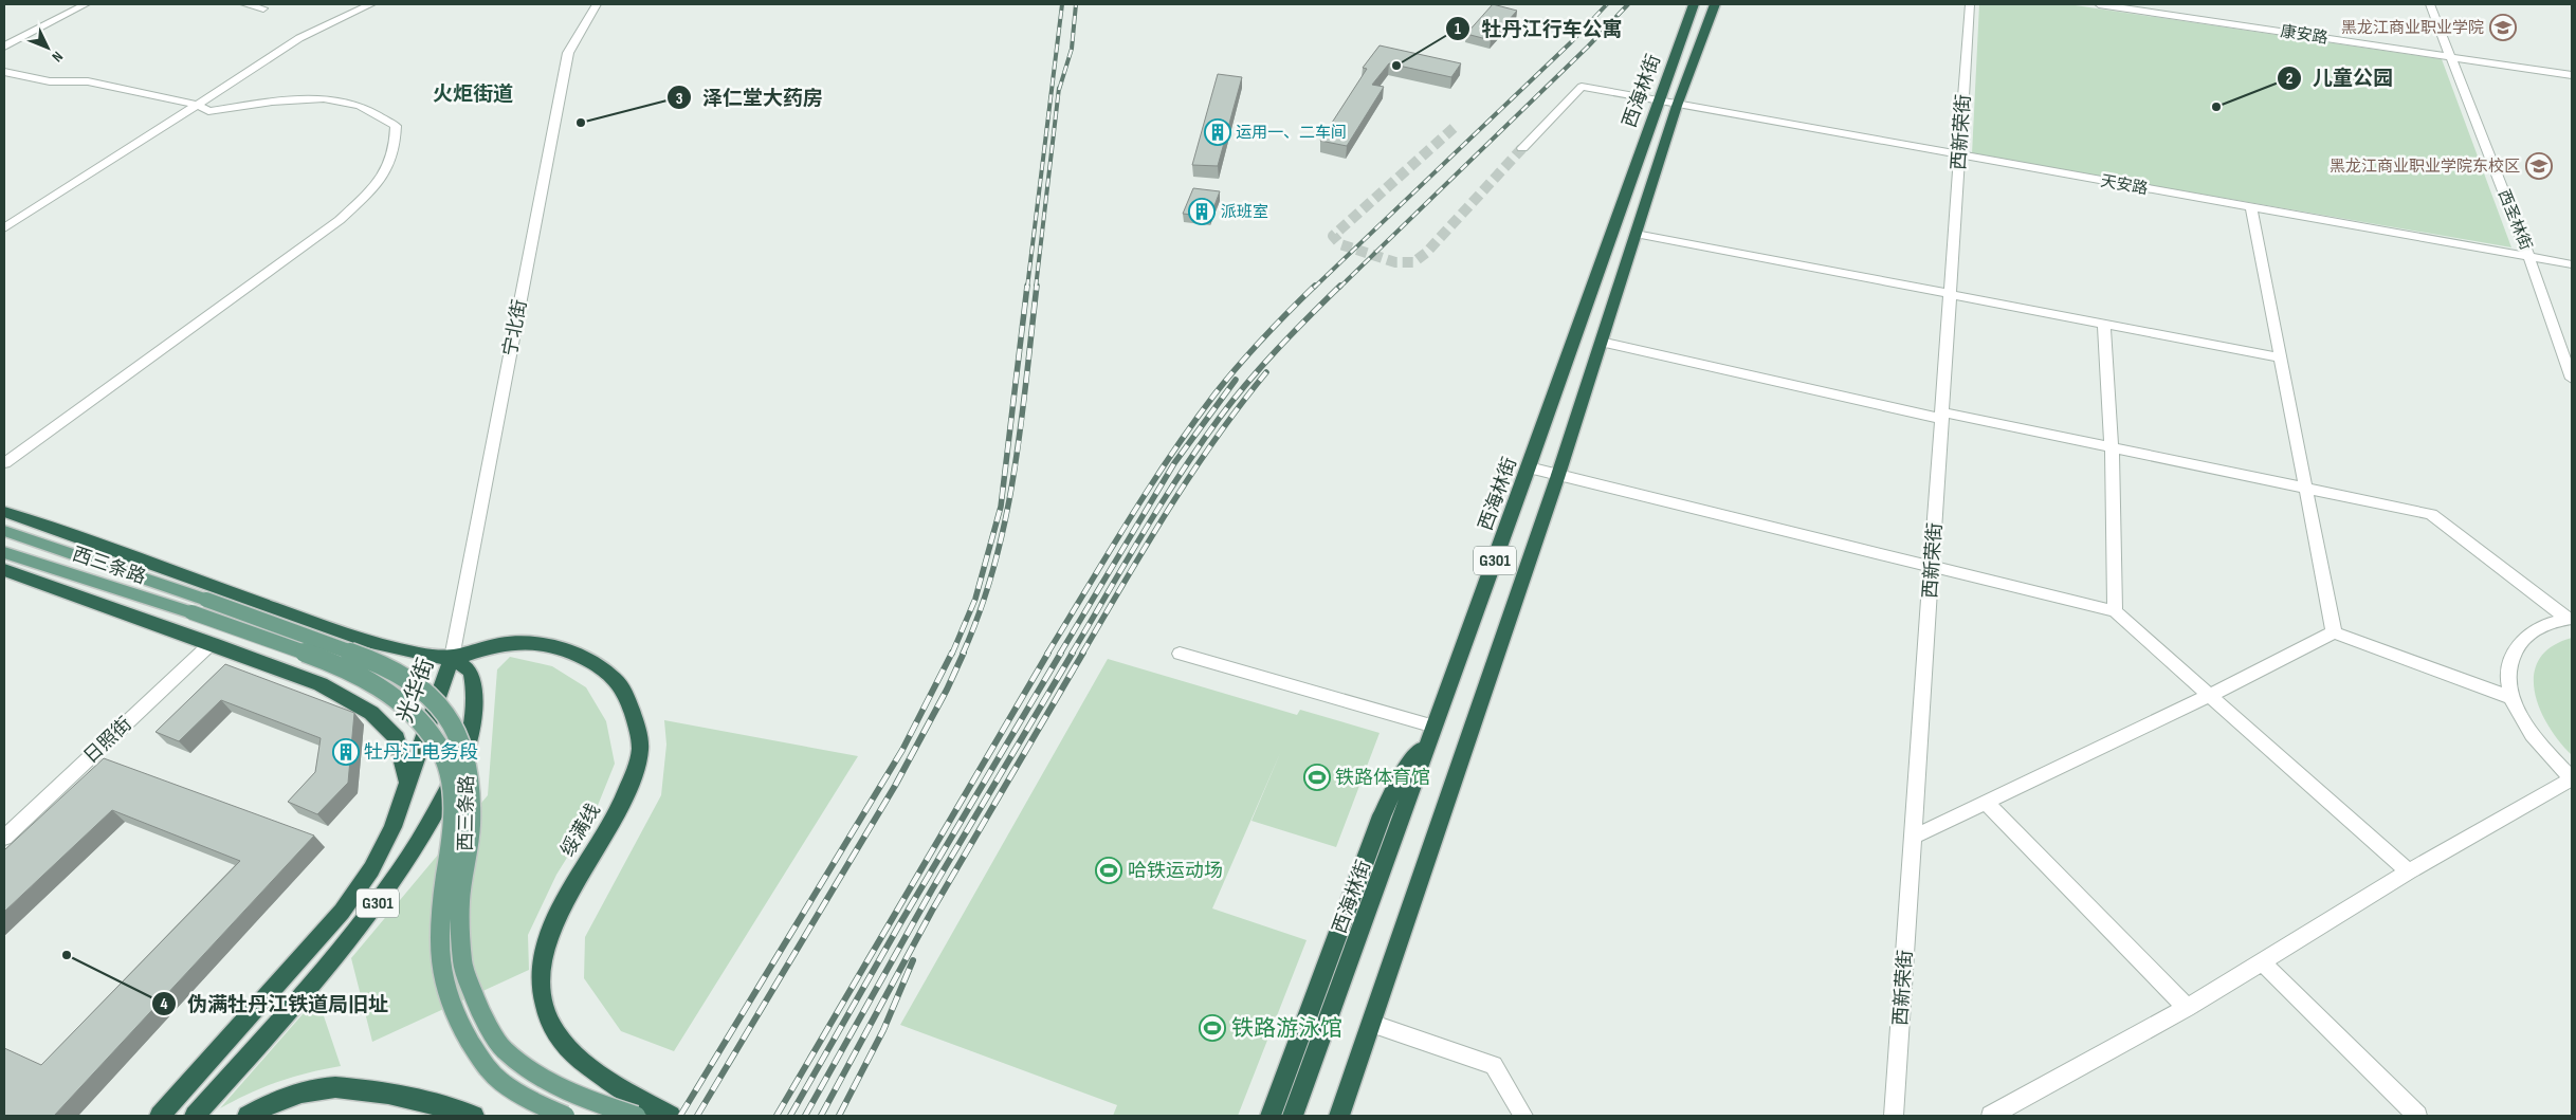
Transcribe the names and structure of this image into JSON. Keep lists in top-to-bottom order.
{
  "streets": {
    "highway": [
      "西海林街",
      "G301",
      "光华街",
      "绥满线"
    ],
    "main road": ["西三条路"],
    "street": [
      "康安路",
      "西新荣街",
      "天安路",
      "西圣林街",
      "宁北街",
      "日照街"
    ]
  },
  "crossings": [
    ["康安路", "西圣林街"],
    ["西海林街", "天安路"],
    ["西海林街", "G301"],
    ["西新荣街", "天安路"],
    ["天安路", "西圣林街"],
    ["宁北街", "光华街"],
    ["宁北街", "绥满线"],
    ["光华街", "绥满线"]
  ],
  "districts": ["火炬街道"],
  "places": {
    "school or university": ["黑龙江商业职业学院", "黑龙江商业职业学院东校区"],
    "other": [
      "牡丹江行车公寓",
      "儿童公园",
      "泽仁堂大药房",
      "伪满牡丹江铁道局旧址"
    ],
    "building": ["运用一、二车间", "派班室", "牡丹江电务段"],
    "sports": ["铁路体育馆", "哈铁运动场", "铁路游泳馆"]
  },
  "north": "bottom right"
}
